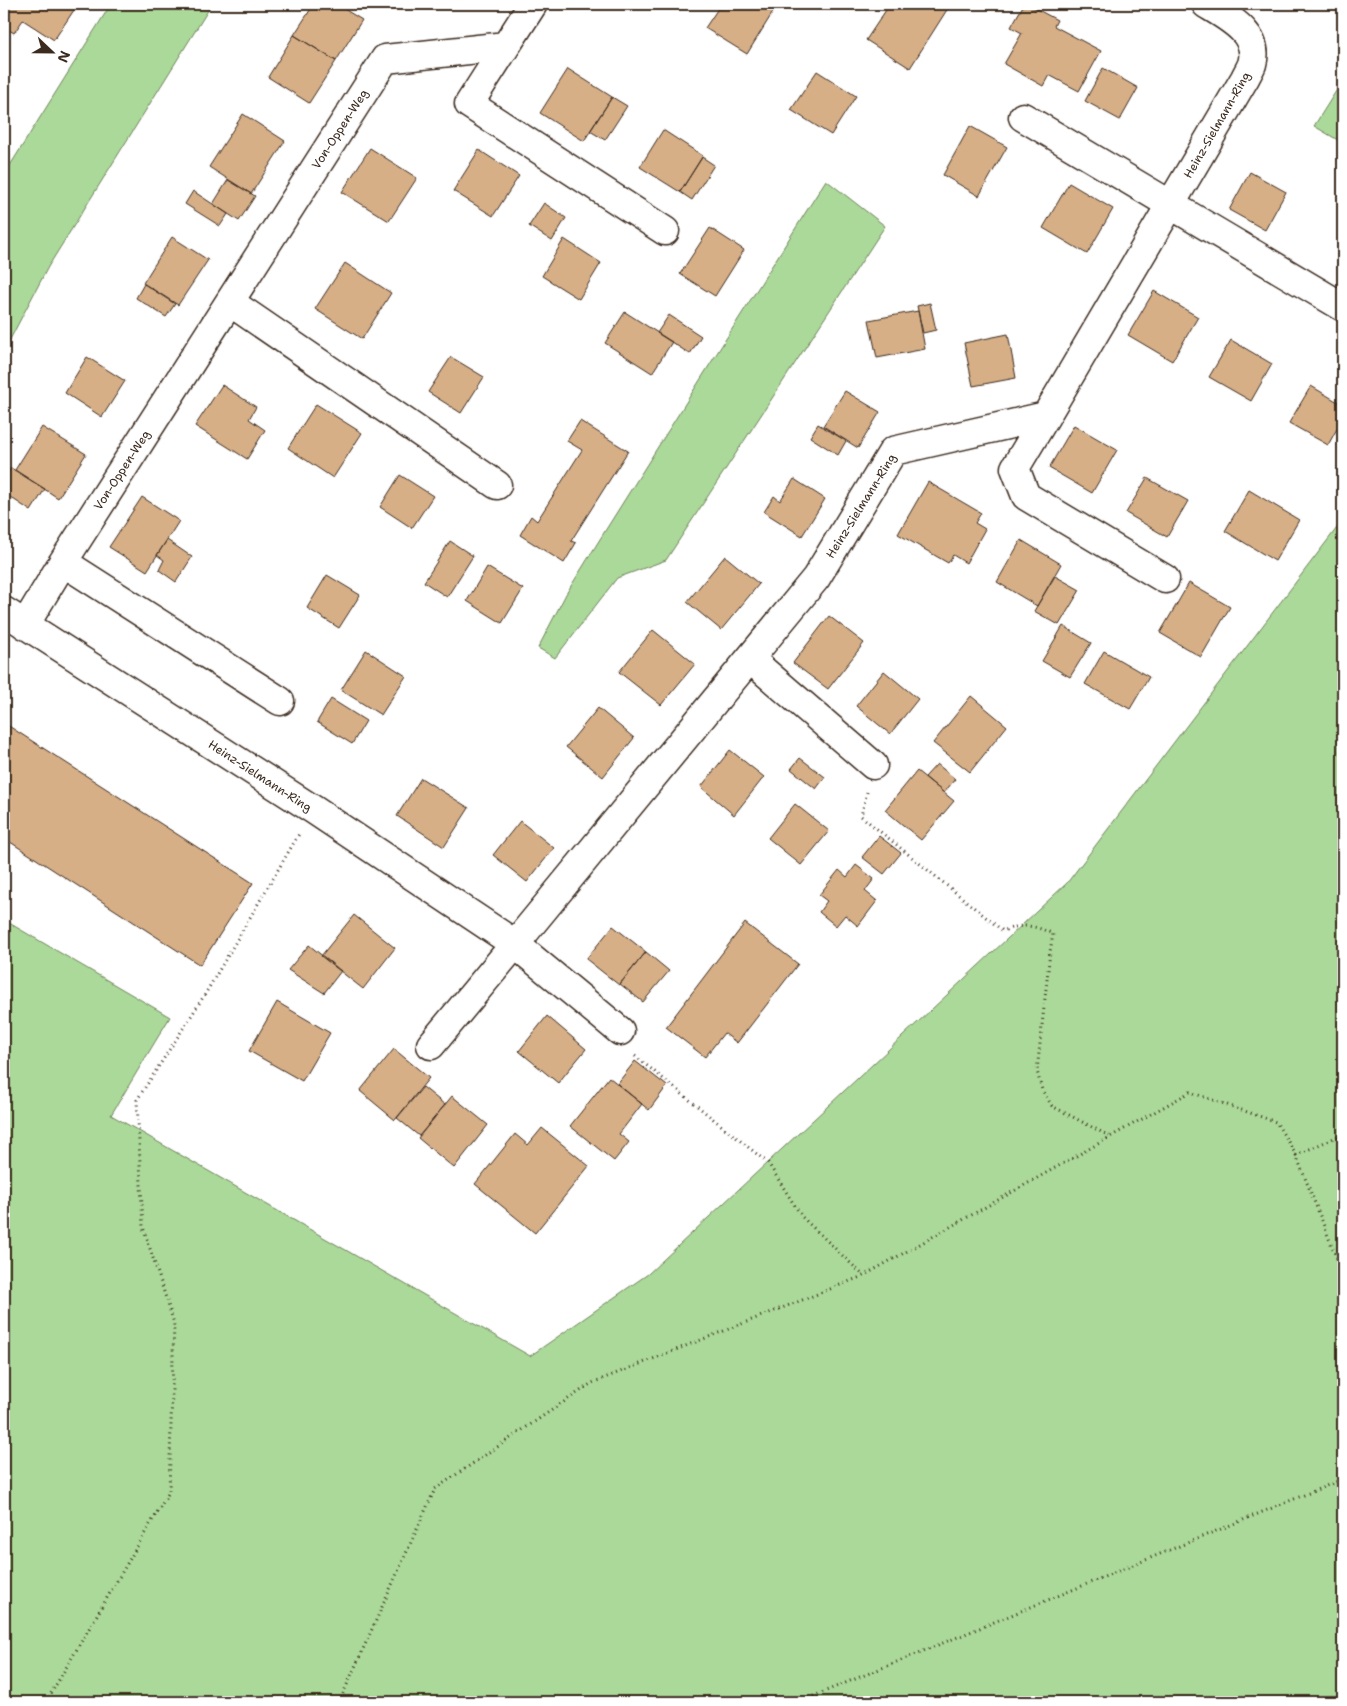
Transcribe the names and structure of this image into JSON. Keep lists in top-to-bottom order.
{
  "streets": {
    "street": ["Heinz-Sielmann-Ring", "Von-Oppen-Weg"]
  },
  "crossings": [
    ["Heinz-Sielmann-Ring", "Von-Oppen-Weg"]
  ],
  "north": "right"
}
